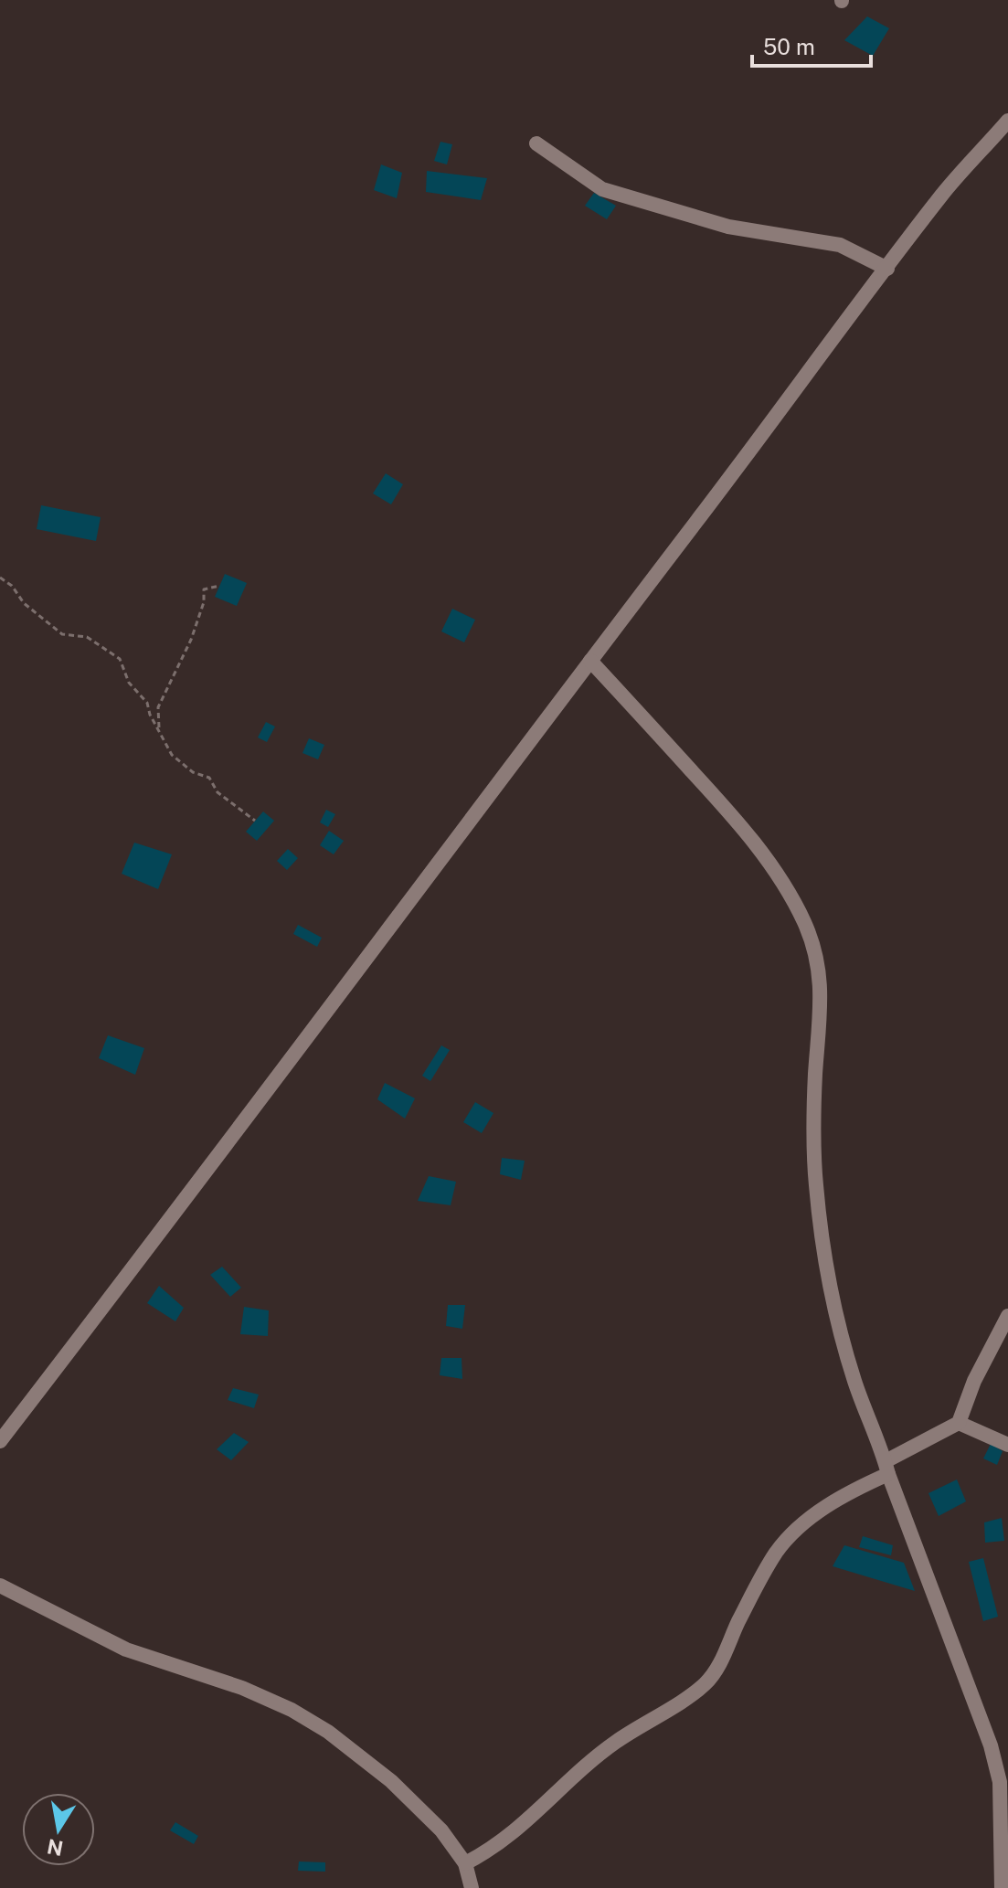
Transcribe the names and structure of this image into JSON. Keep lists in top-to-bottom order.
{
  "scale_bar": "50 m",
  "north": "bottom"
}
